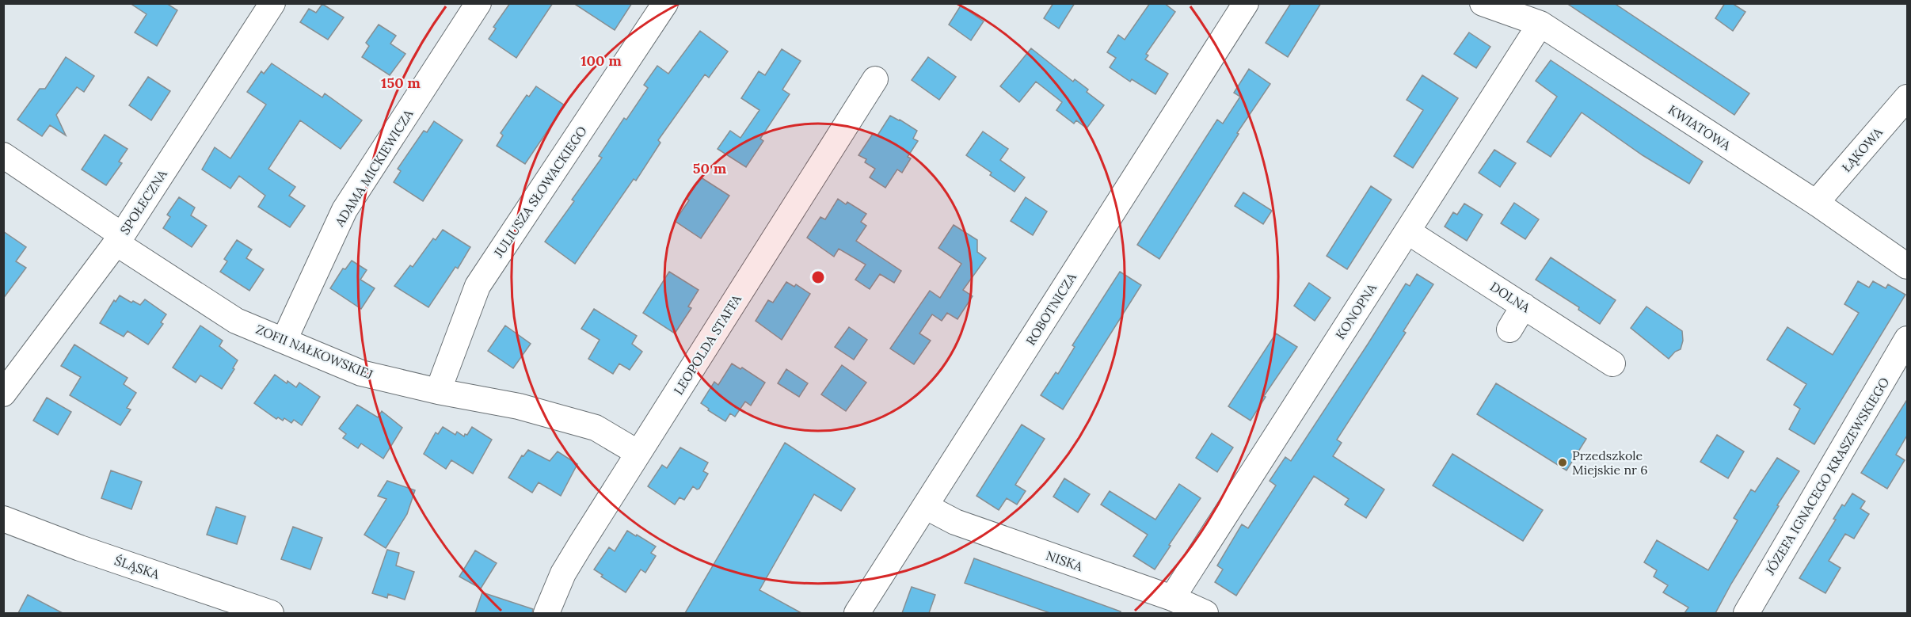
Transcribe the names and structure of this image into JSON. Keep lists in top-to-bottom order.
{
  "streets": {
    "street": [
      "KWIATOWA",
      "ŁĄKOWA",
      "ADAMA MICKIEWICZA",
      "JULIUSZA SŁOWACKIEGO",
      "SPOŁECZNA",
      "DOLNA",
      "ROBOTNICZA",
      "KONOPNA",
      "LEOPOLDA STAFFA",
      "ZOFII NAŁKOWSKIEJ",
      "JÓZEFA IGNACEGO KRASZEWSKIEGO",
      "NISKA",
      "ŚLĄSKA"
    ]
  },
  "crossings": [
    ["KWIATOWA", "ŁĄKOWA"],
    ["KWIATOWA", "KONOPNA"],
    ["ADAMA MICKIEWICZA", "ZOFII NAŁKOWSKIEJ"],
    ["JULIUSZA SŁOWACKIEGO", "ZOFII NAŁKOWSKIEJ"],
    ["SPOŁECZNA", "ZOFII NAŁKOWSKIEJ"],
    ["DOLNA", "KONOPNA"],
    ["ROBOTNICZA", "NISKA"],
    ["KONOPNA", "NISKA"],
    ["LEOPOLDA STAFFA", "ZOFII NAŁKOWSKIEJ"]
  ],
  "places": ["Przedszkole Miejskie nr 6"],
  "rings": ["100 m", "150 m", "50 m"]
}
